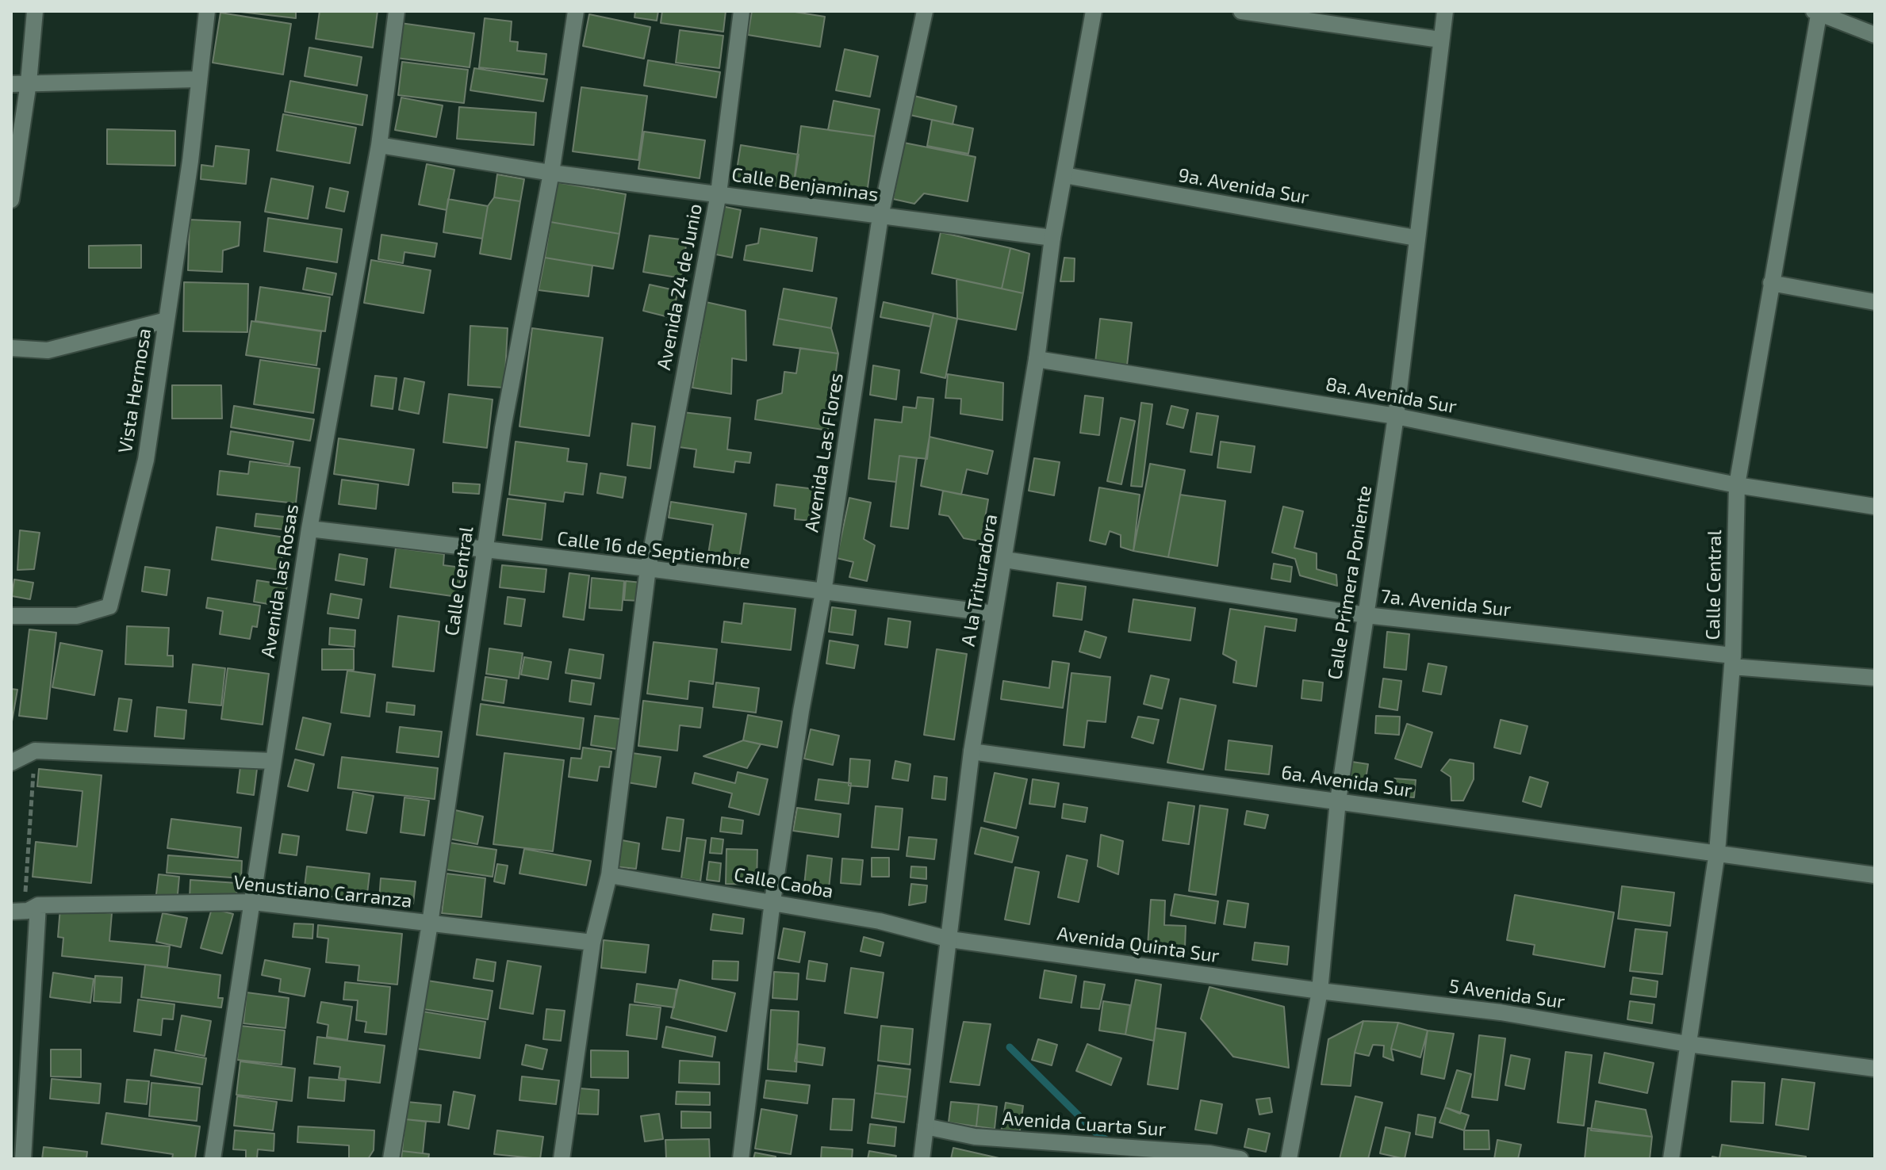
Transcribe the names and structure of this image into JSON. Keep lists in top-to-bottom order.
{
  "streets": {
    "street": [
      "Calle Benjaminas",
      "9a. Avenida Sur",
      "Avenida 24 de Junio",
      "Vista Hermosa",
      "8a. Avenida Sur",
      "Avenida Las Flores",
      "Calle 16 de Septiembre",
      "A la Trituradora",
      "Avenida las Rosas",
      "Calle Central",
      "Calle Primera Poniente",
      "7a. Avenida Sur",
      "6a. Avenida Sur",
      "Calle Caoba",
      "Venustiano Carranza",
      "Avenida Quinta Sur",
      "5 Avenida Sur",
      "Avenida Cuarta Sur"
    ]
  },
  "crossings": [
    ["Calle Benjaminas", "Avenida 24 de Junio"],
    ["Calle Benjaminas", "Avenida Las Flores"],
    ["Calle Benjaminas", "A la Trituradora"],
    ["Calle Benjaminas", "Avenida las Rosas"],
    ["Calle Benjaminas", "Calle Central"],
    ["9a. Avenida Sur", "A la Trituradora"],
    ["9a. Avenida Sur", "Calle Primera Poniente"],
    ["Avenida 24 de Junio", "Calle 16 de Septiembre"],
    ["Avenida 24 de Junio", "Calle Caoba"],
    ["Avenida 24 de Junio", "Venustiano Carranza"],
    ["8a. Avenida Sur", "A la Trituradora"],
    ["8a. Avenida Sur", "Calle Central"],
    ["8a. Avenida Sur", "Calle Primera Poniente"],
    ["Avenida Las Flores", "Calle 16 de Septiembre"],
    ["Avenida Las Flores", "Calle Caoba"],
    ["Calle 16 de Septiembre", "A la Trituradora"],
    ["Calle 16 de Septiembre", "Avenida las Rosas"],
    ["Calle 16 de Septiembre", "Calle Central"],
    ["A la Trituradora", "7a. Avenida Sur"],
    ["A la Trituradora", "6a. Avenida Sur"],
    ["A la Trituradora", "Calle Caoba"],
    ["A la Trituradora", "Avenida Quinta Sur"],
    ["A la Trituradora", "Avenida Cuarta Sur"],
    ["Avenida las Rosas", "Venustiano Carranza"],
    ["Calle Central", "7a. Avenida Sur"],
    ["Calle Central", "6a. Avenida Sur"],
    ["Calle Central", "Venustiano Carranza"],
    ["Calle Central", "5 Avenida Sur"],
    ["Calle Primera Poniente", "7a. Avenida Sur"],
    ["Calle Primera Poniente", "6a. Avenida Sur"],
    ["Calle Primera Poniente", "Avenida Quinta Sur"],
    ["Calle Primera Poniente", "5 Avenida Sur"],
    ["Calle Caoba", "Avenida Quinta Sur"],
    ["Avenida Quinta Sur", "5 Avenida Sur"]
  ]
}
